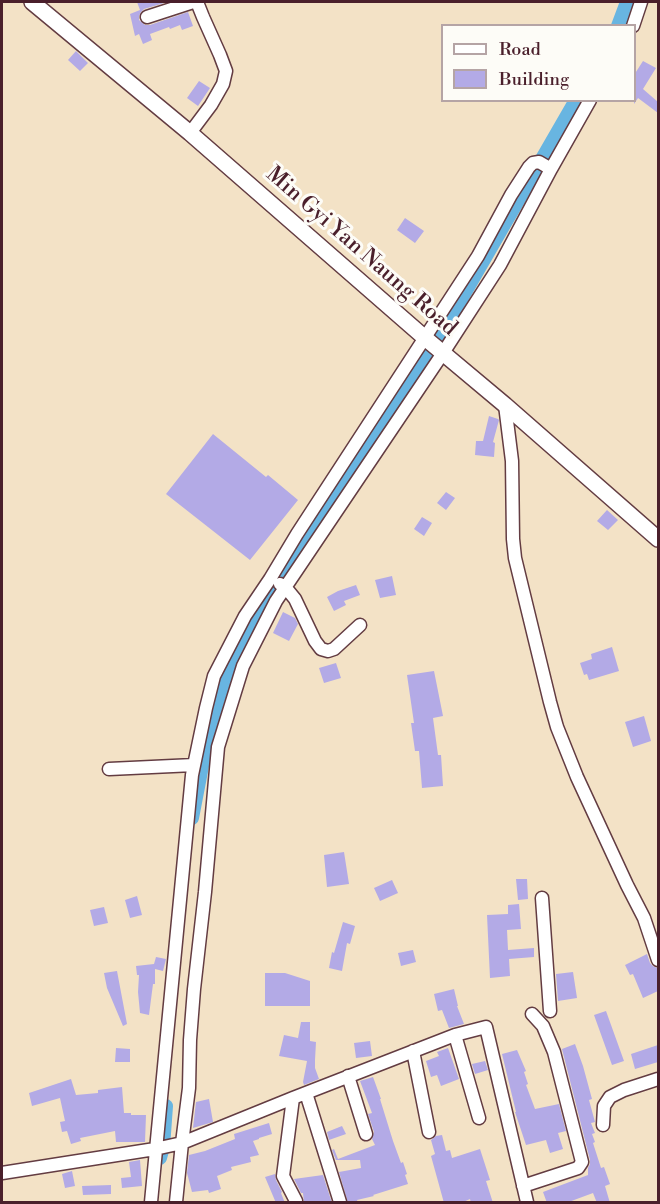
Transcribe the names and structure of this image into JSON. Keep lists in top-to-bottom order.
{
  "streets": {
    "street": ["Min Gyi Yan Naung Road"]
  },
  "legend": ["Road", "Building"]
}
